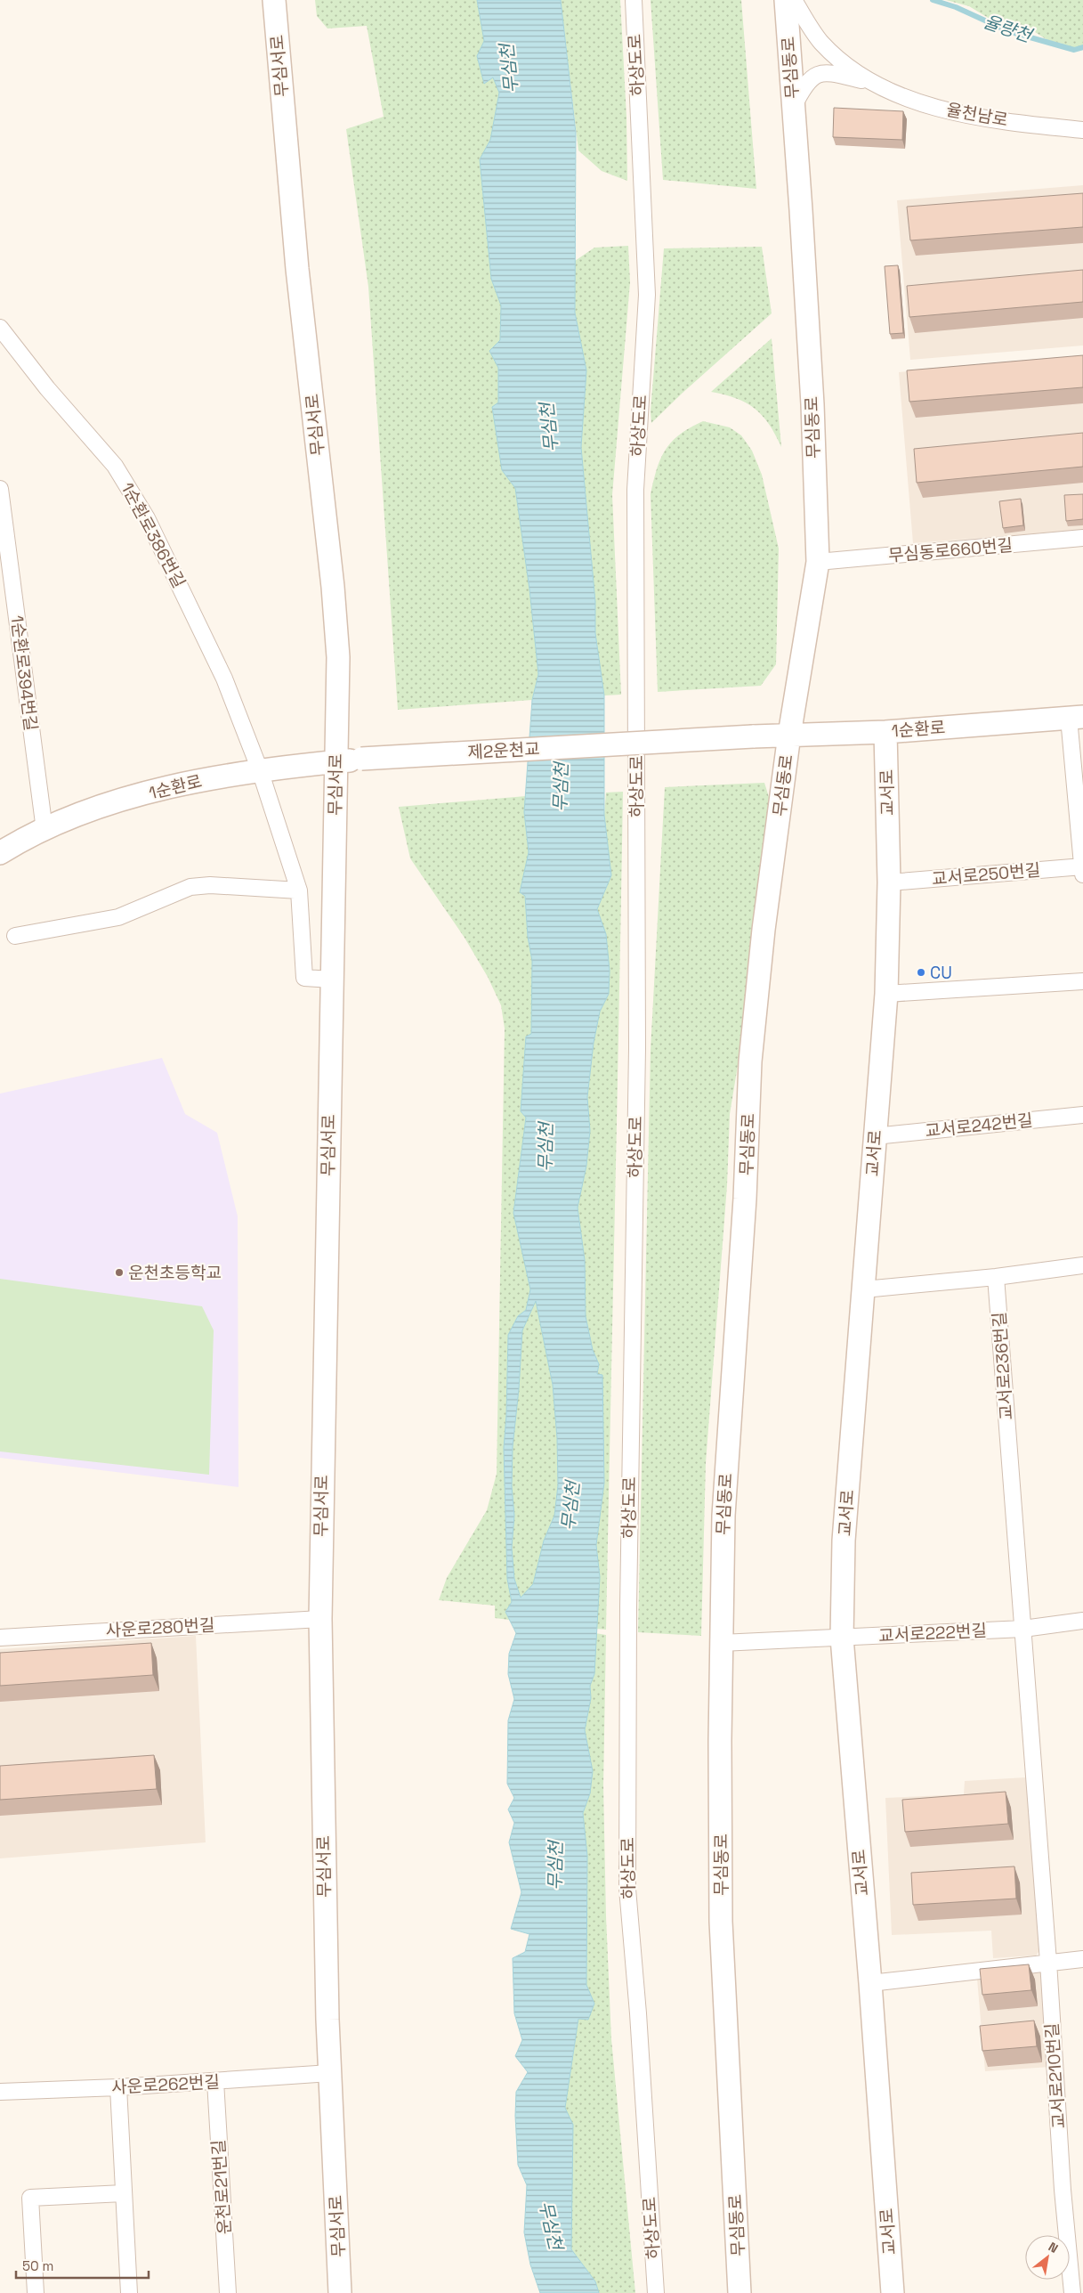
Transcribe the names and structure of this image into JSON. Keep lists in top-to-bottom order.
{
  "streets": {
    "street": [
      "하상도로",
      "무심서로",
      "무심동로",
      "율천남로",
      "1순환로386번길",
      "무심동로660번길",
      "1순환로394번길",
      "1순환로",
      "제2운천교",
      "교서로",
      "교서로250번길",
      "교서로242번길",
      "교서로236번길",
      "사운로280번길",
      "교서로222번길",
      "교서로210번길",
      "사운로262번길",
      "운천로21번길"
    ]
  },
  "crossings": [
    ["무심서로", "1순환로386번길"],
    ["무심서로", "1순환로"],
    ["무심서로", "사운로280번길"],
    ["무심서로", "사운로262번길"],
    ["무심동로", "무심동로660번길"],
    ["무심동로", "1순환로"],
    ["무심동로", "교서로222번길"],
    ["1순환로386번길", "1순환로"],
    ["1순환로394번길", "1순환로"],
    ["1순환로", "제2운천교"],
    ["1순환로", "교서로"],
    ["교서로", "교서로250번길"],
    ["교서로", "교서로242번길"],
    ["교서로", "교서로222번길"],
    ["교서로236번길", "교서로222번길"],
    ["교서로236번길", "교서로210번길"],
    ["교서로222번길", "교서로210번길"],
    ["사운로262번길", "운천로21번길"]
  ],
  "water": ["율량천", "무심천"],
  "places": ["CU", "운천초등학교"],
  "scale_bar": "50 m",
  "north": "top right"
}
